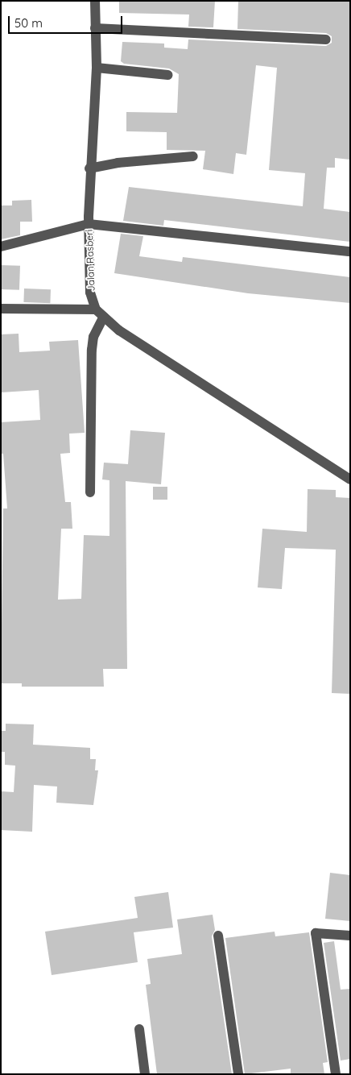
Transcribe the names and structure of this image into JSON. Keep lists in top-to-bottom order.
{
  "streets": {
    "street": ["Jalan Rasberi"]
  },
  "scale_bar": "50 m"
}
